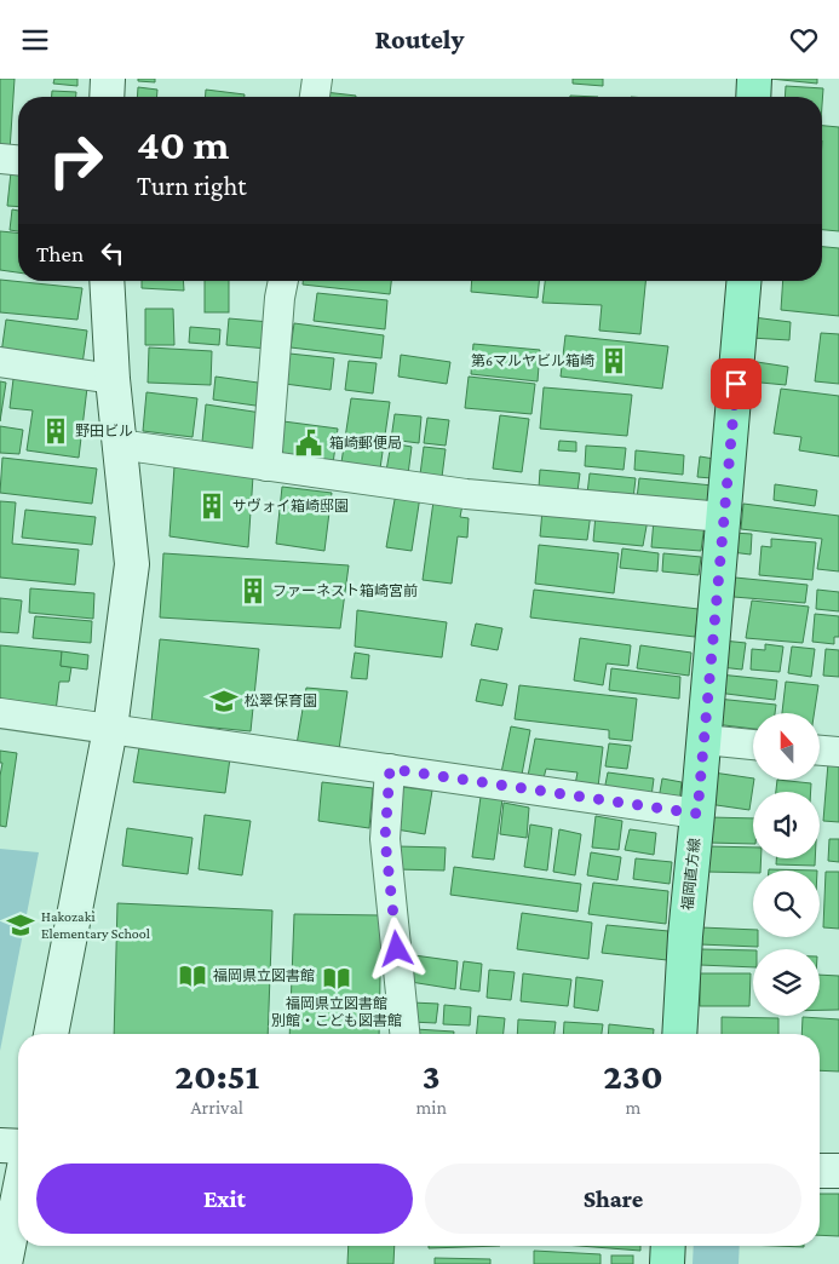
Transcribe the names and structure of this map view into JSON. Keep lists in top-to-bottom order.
{
  "streets": {
    "main road": ["福岡直方線"]
  },
  "places": {
    "building": [
      "第6マルヤビル箱崎",
      "野田ビル",
      "サヴォイ箱崎邸園",
      "ファーネスト箱崎宮前"
    ],
    "public building": ["箱崎郵便局"],
    "school or university": ["松翠保育園", "Hakozaki Elementary School"],
    "library": ["福岡県立図書館", "福岡県立図書館 別館・こども図書館"]
  },
  "north": "top",
  "page": {
    "header": "Routely",
    "turn": ["40 m", "Turn right"],
    "then": "Then",
    "eta": [
      "20:51",
      "Arrival",
      "3",
      "min",
      "230",
      "m"
    ],
    "buttons": ["Exit", "Share"]
  }
}
